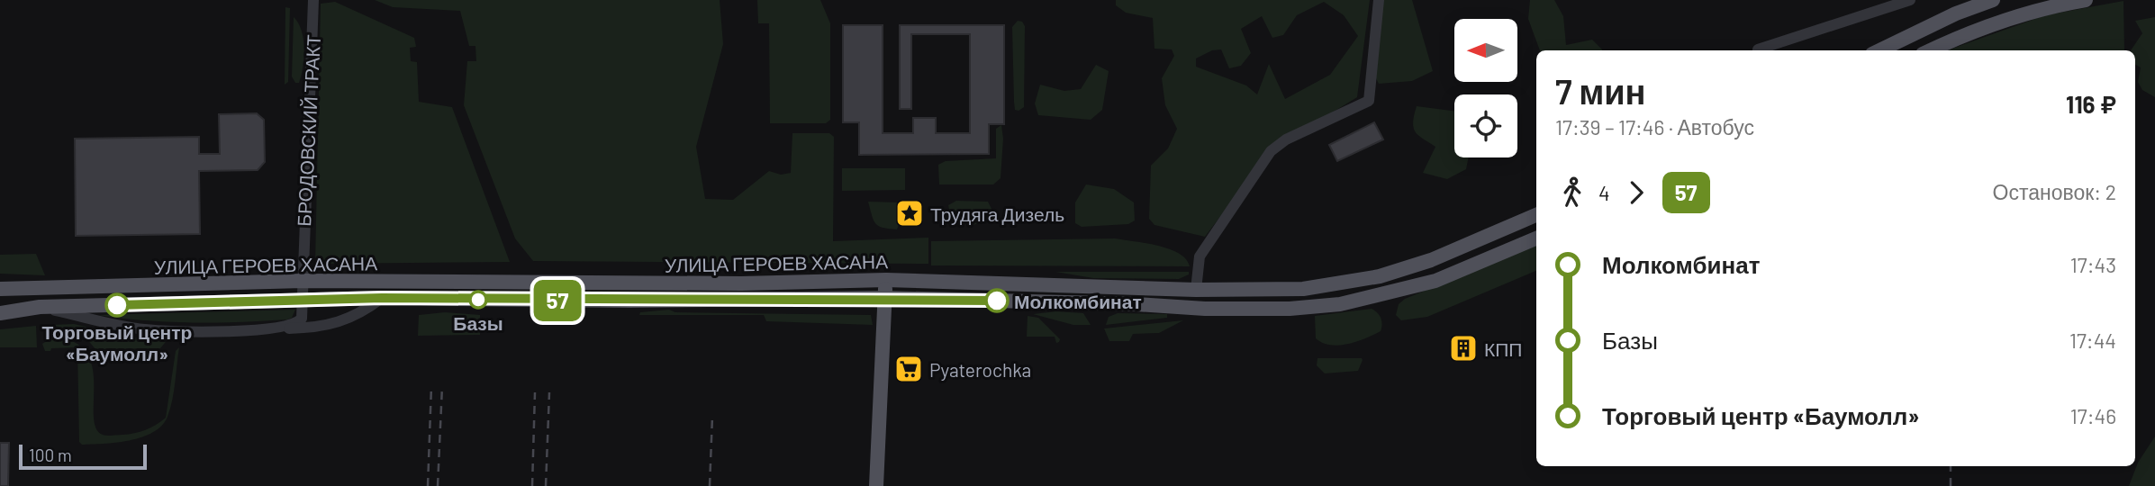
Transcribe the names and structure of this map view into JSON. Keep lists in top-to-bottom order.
{
  "streets": {
    "main road": ["УЛИЦА ГЕРОЕВ ХАСАНА"],
    "street": ["БРОДОВСКИЙ ТРАКТ"]
  },
  "crossings": [
    ["БРОДОВСКИЙ ТРАКТ", "УЛИЦА ГЕРОЕВ ХАСАНА"]
  ],
  "places": {
    "place": ["Трудяга Дизель"],
    "other": ["Базы", "Молкомбинат", "Торговый центр «Баумолл»"],
    "building": ["КПП"],
    "supermarket": ["Pyaterochka"]
  },
  "lines": ["bus line 57"],
  "scale_bar": "100 m",
  "north": "left",
  "page": {
    "on_map": "57",
    "heading": ["7 мин", "17:39 – 17:46 · Автобус", "116 ₽"],
    "legs": ["4", "57", "Остановок: 2"],
    "list": [
      {
        "name": "Молкомбинат",
        "value": "17:43"
      },
      {
        "name": "Базы",
        "value": "17:44"
      },
      {
        "name": "Торговый центр «Баумолл»",
        "value": "17:46"
      }
    ],
    "scale": "100 m"
  }
}
